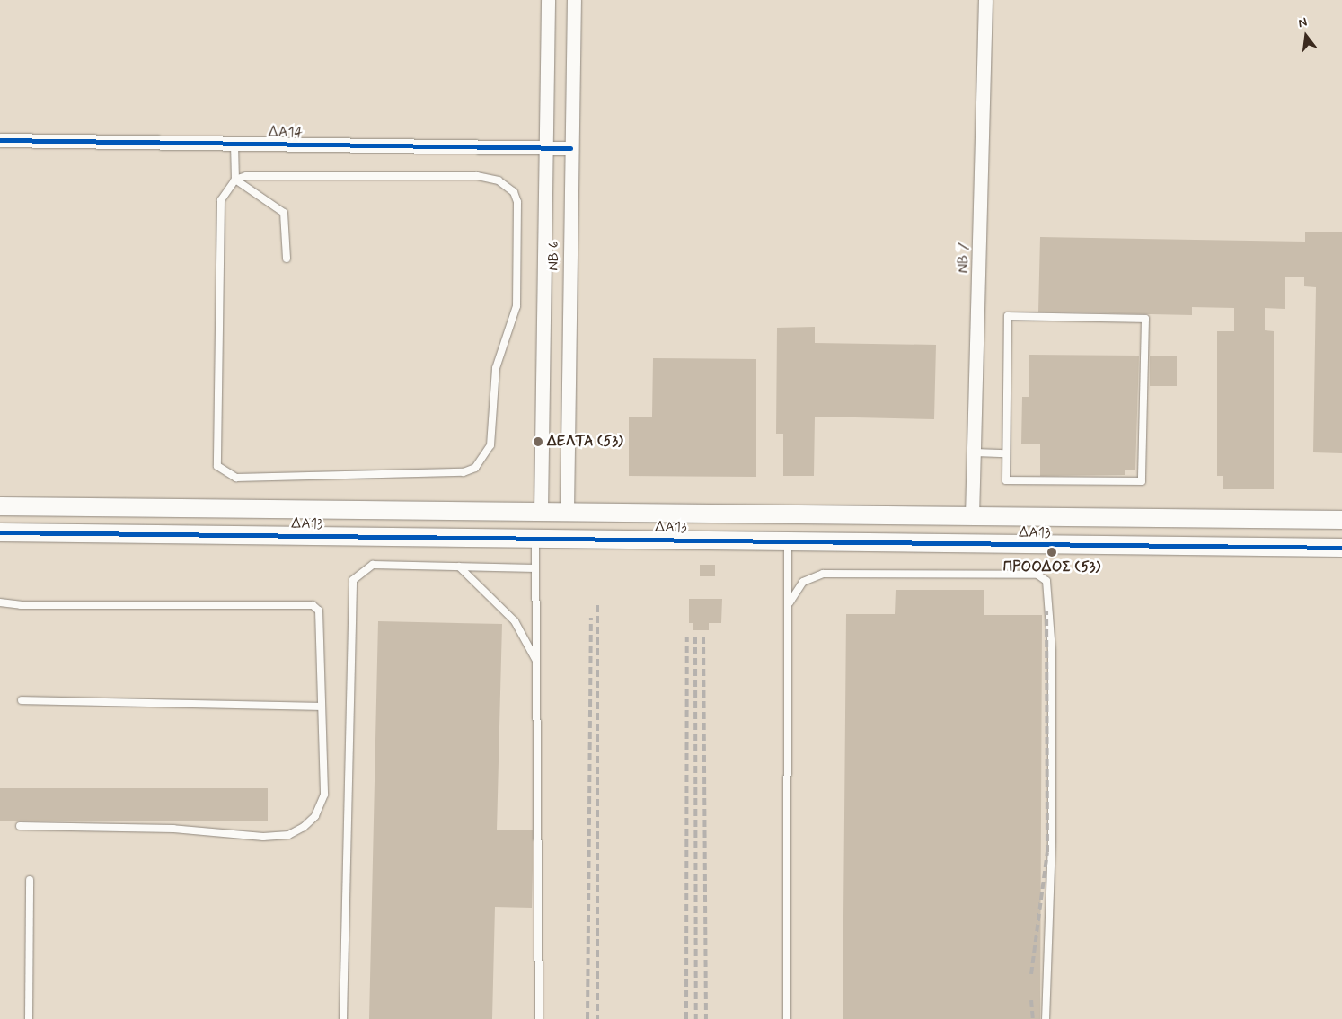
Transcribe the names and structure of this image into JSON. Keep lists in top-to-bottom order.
{
  "streets": {
    "street": [
      "ΔΑ14",
      "ΝΒ 6",
      "ΝΒ 7",
      "ΔΑ13"
    ]
  },
  "crossings": [
    ["ΔΑ14", "ΝΒ 6"],
    ["ΝΒ 6", "ΔΑ13"],
    ["ΝΒ 7", "ΔΑ13"]
  ],
  "places": ["ΔΕΛΤΑ (53)", "ΠΡΟΟΔΟΣ (53)"],
  "north": "top"
}
